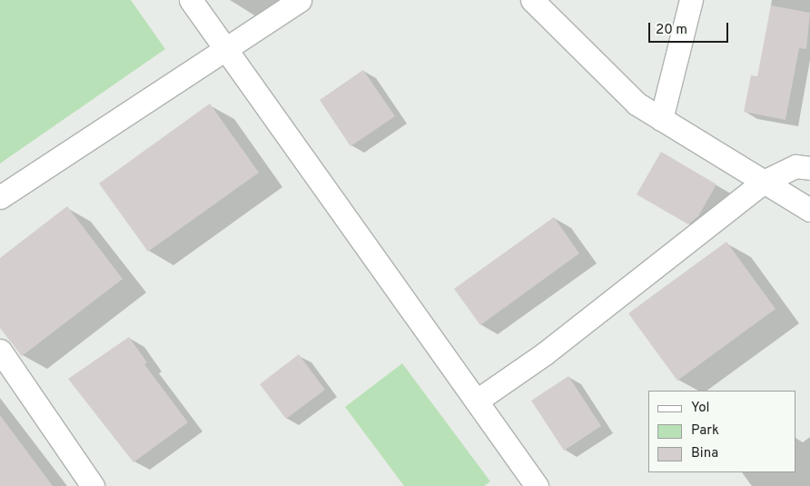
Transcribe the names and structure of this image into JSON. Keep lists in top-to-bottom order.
{
  "legend": ["Yol", "Park", "Bina"],
  "scale_bar": "20 m"
}
